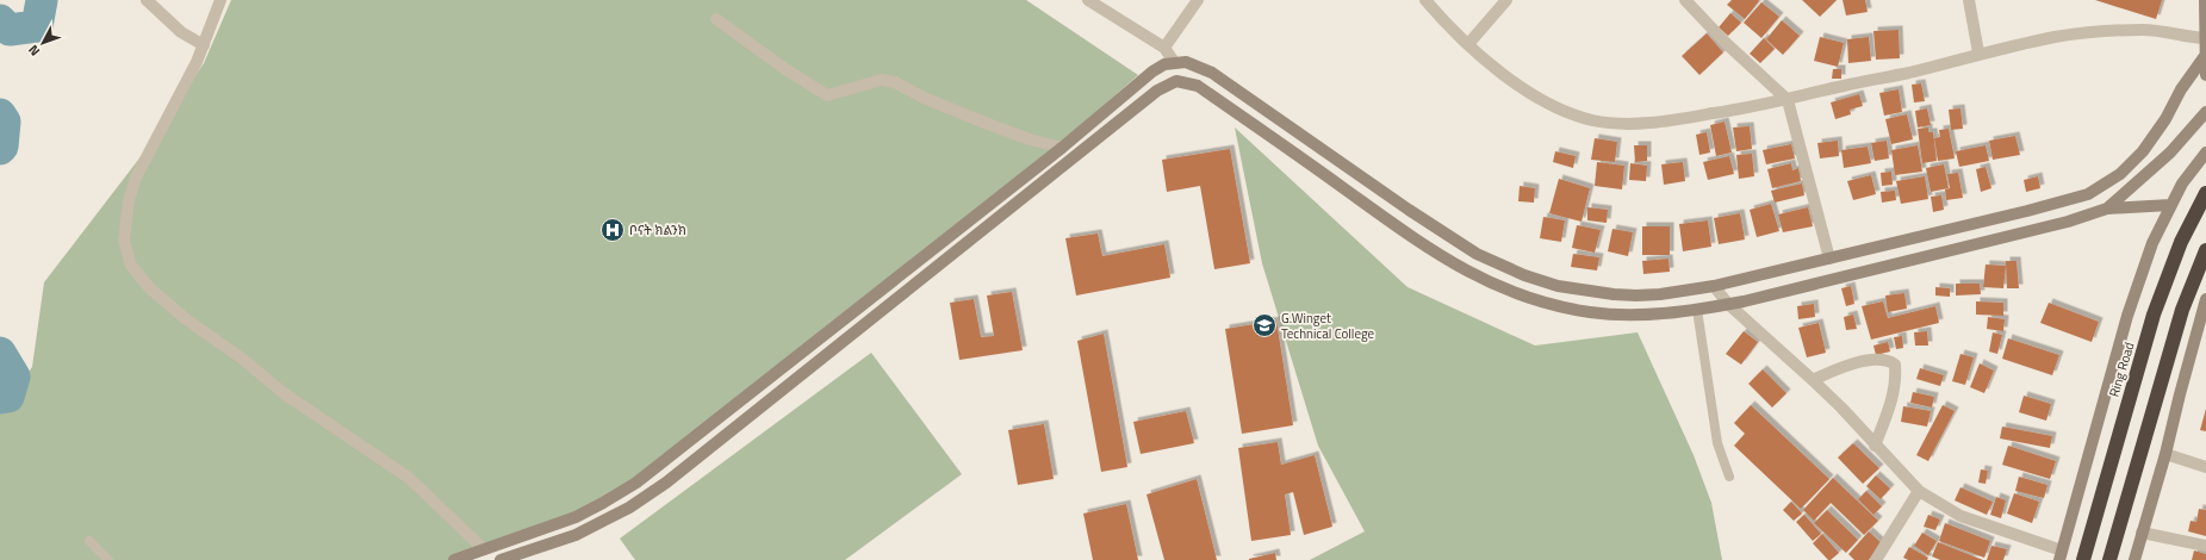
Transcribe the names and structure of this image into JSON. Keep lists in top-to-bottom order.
{
  "streets": {
    "highway": ["Ring Road"]
  },
  "places": {
    "hospital": ["ቦናት ክልንክ"],
    "school or university": ["G.Winget Technical College"]
  },
  "north": "bottom left"
}
